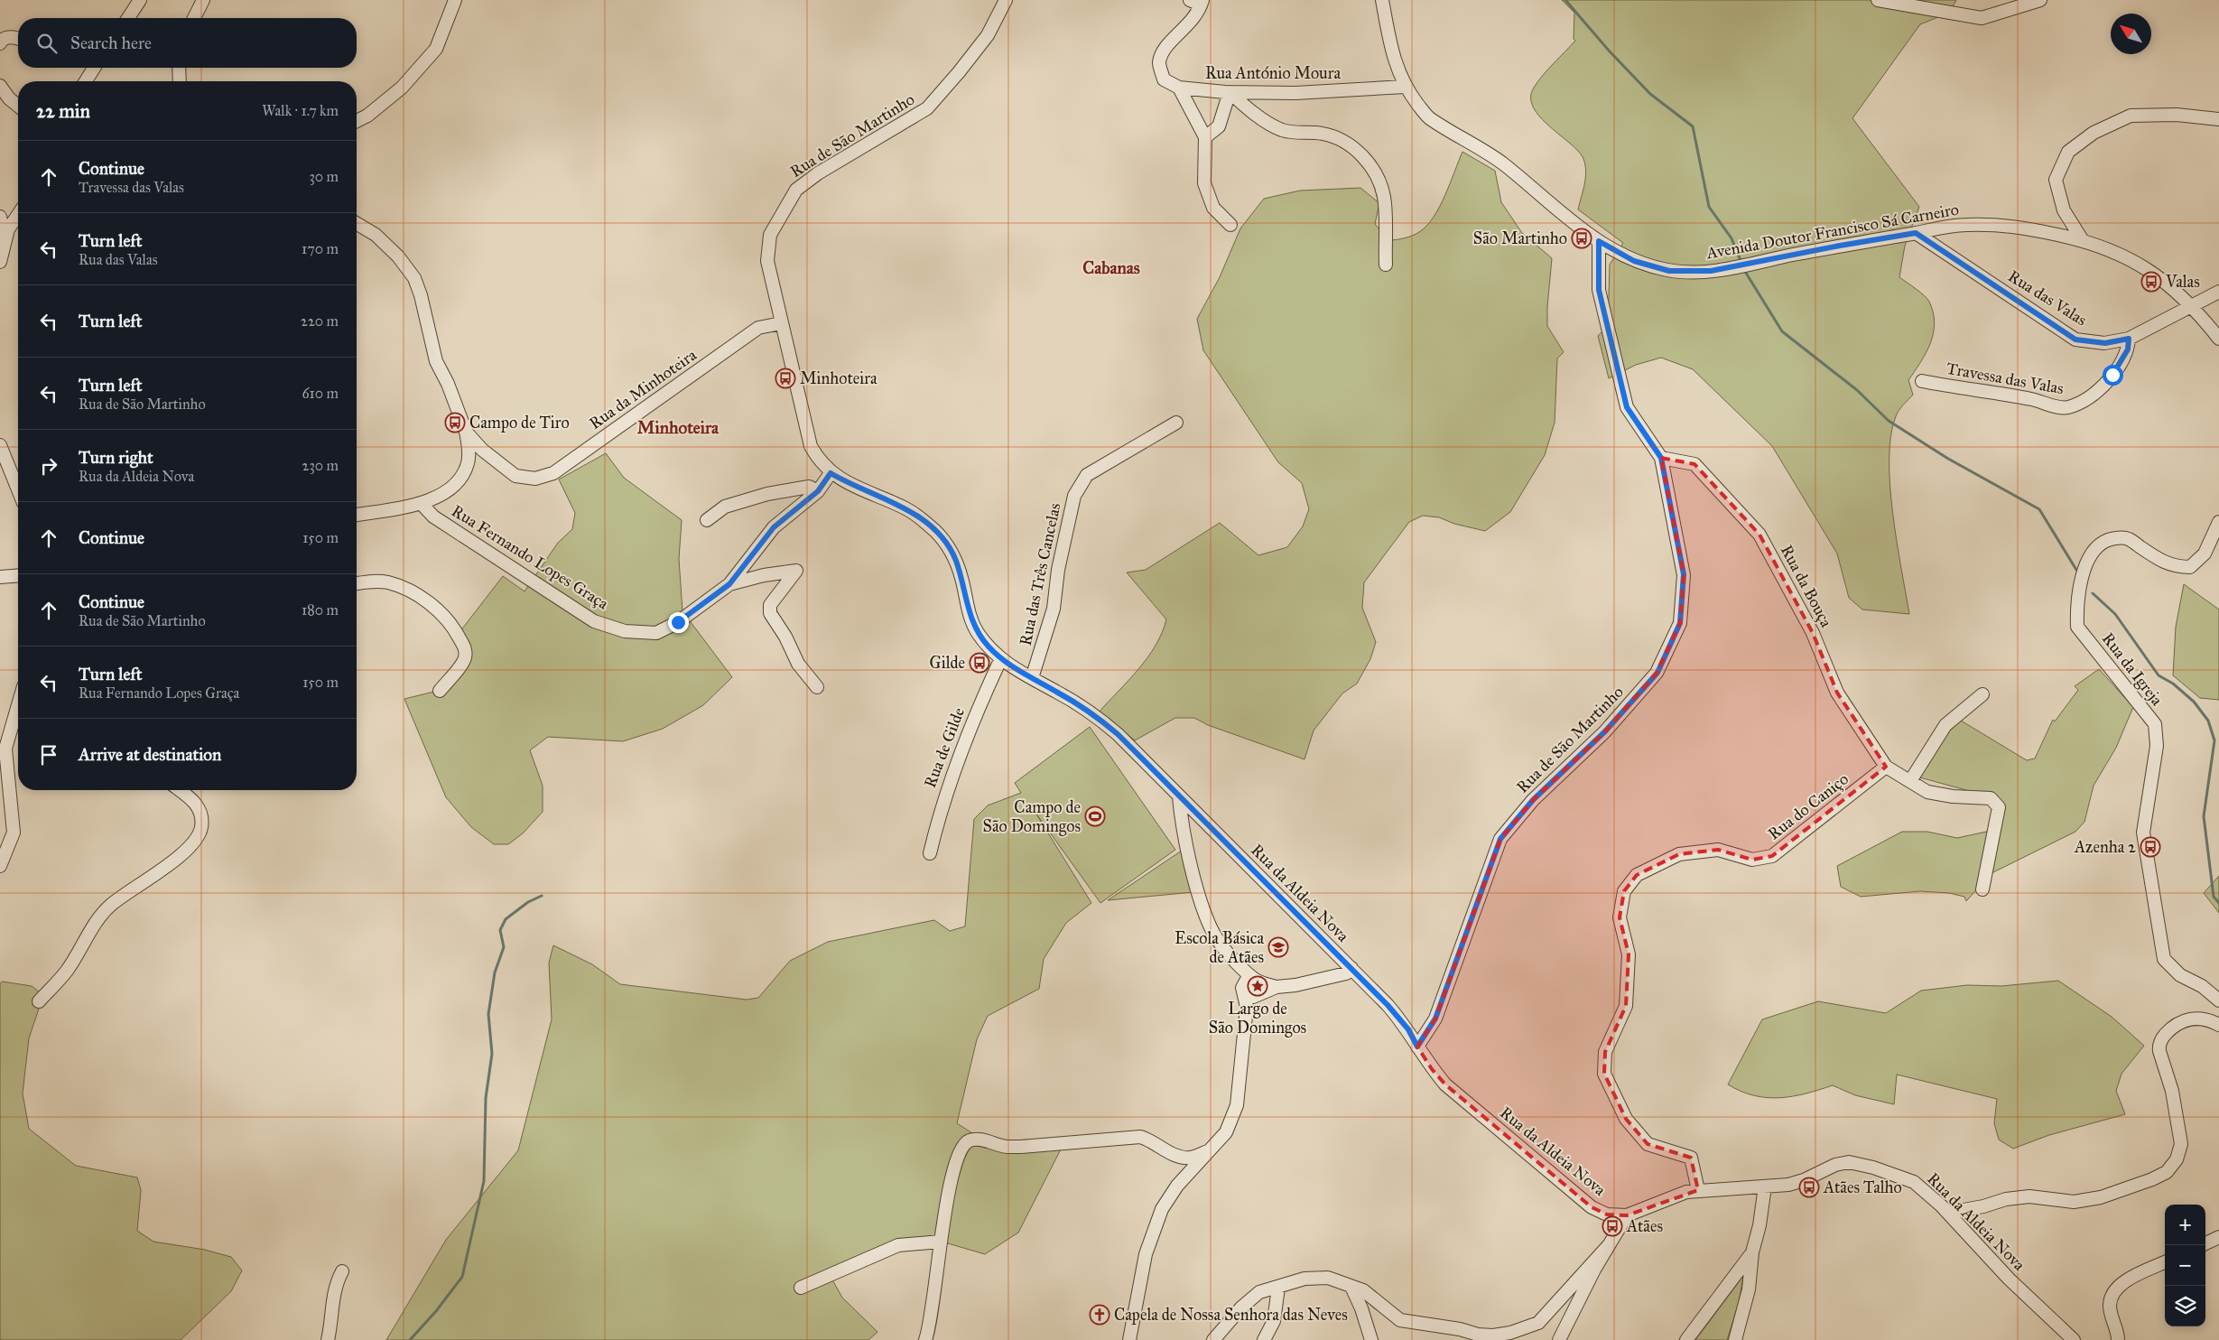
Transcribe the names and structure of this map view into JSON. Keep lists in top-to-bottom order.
{
  "streets": {
    "street": [
      "Rua António Moura",
      "Rua de São Martinho",
      "Avenida Doutor Francisco Sá Carneiro",
      "Rua das Valas",
      "Travessa das Valas",
      "Rua da Minhoteira",
      "Rua Fernando Lopes Graça",
      "Rua das Três Cancelas",
      "Rua da Bouça",
      "Rua da Igreja",
      "Rua de Gilde",
      "Rua do Caniço",
      "Rua da Aldeia Nova"
    ]
  },
  "crossings": [
    ["Rua António Moura", "Avenida Doutor Francisco Sá Carneiro"],
    ["Rua de São Martinho", "Avenida Doutor Francisco Sá Carneiro"],
    ["Rua de São Martinho", "Rua da Minhoteira"],
    ["Rua de São Martinho", "Rua Fernando Lopes Graça"],
    ["Rua de São Martinho", "Rua das Três Cancelas"],
    ["Rua de São Martinho", "Rua da Bouça"],
    ["Rua de São Martinho", "Rua de Gilde"],
    ["Rua de São Martinho", "Rua da Aldeia Nova"],
    ["Avenida Doutor Francisco Sá Carneiro", "Rua das Valas"],
    ["Rua das Valas", "Travessa das Valas"],
    ["Rua das Três Cancelas", "Rua da Aldeia Nova"],
    ["Rua da Bouça", "Rua do Caniço"],
    ["Rua do Caniço", "Rua da Aldeia Nova"]
  ],
  "districts": ["Cabanas", "Minhoteira"],
  "places": {
    "bus stop": [
      "São Martinho",
      "Valas",
      "Minhoteira",
      "Campo de Tiro",
      "Gilde",
      "Azenha 2",
      "Atães Talho",
      "Atães"
    ],
    "sports": ["Campo de São Domingos"],
    "school or university": ["Escola Básica de Atães"],
    "place": ["Largo de São Domingos"],
    "church": ["Capela de Nossa Senhora das Neves"]
  },
  "north": "top left",
  "page": {
    "search": "Search here",
    "heading": ["22 min", "Walk · 1.7 km"],
    "list": [
      ["Continue", "Travessa das Valas", "30 m"],
      ["Turn left", "Rua das Valas", "170 m"],
      ["Turn left", "220 m"],
      ["Turn left", "Rua de São Martinho", "610 m"],
      ["Turn right", "Rua da Aldeia Nova", "230 m"],
      ["Continue", "150 m"],
      ["Continue", "Rua de São Martinho", "180 m"],
      ["Turn left", "Rua Fernando Lopes Graça", "150 m"],
      "Arrive at destination"
    ],
    "map_buttons": ["+", "−"]
  }
}
